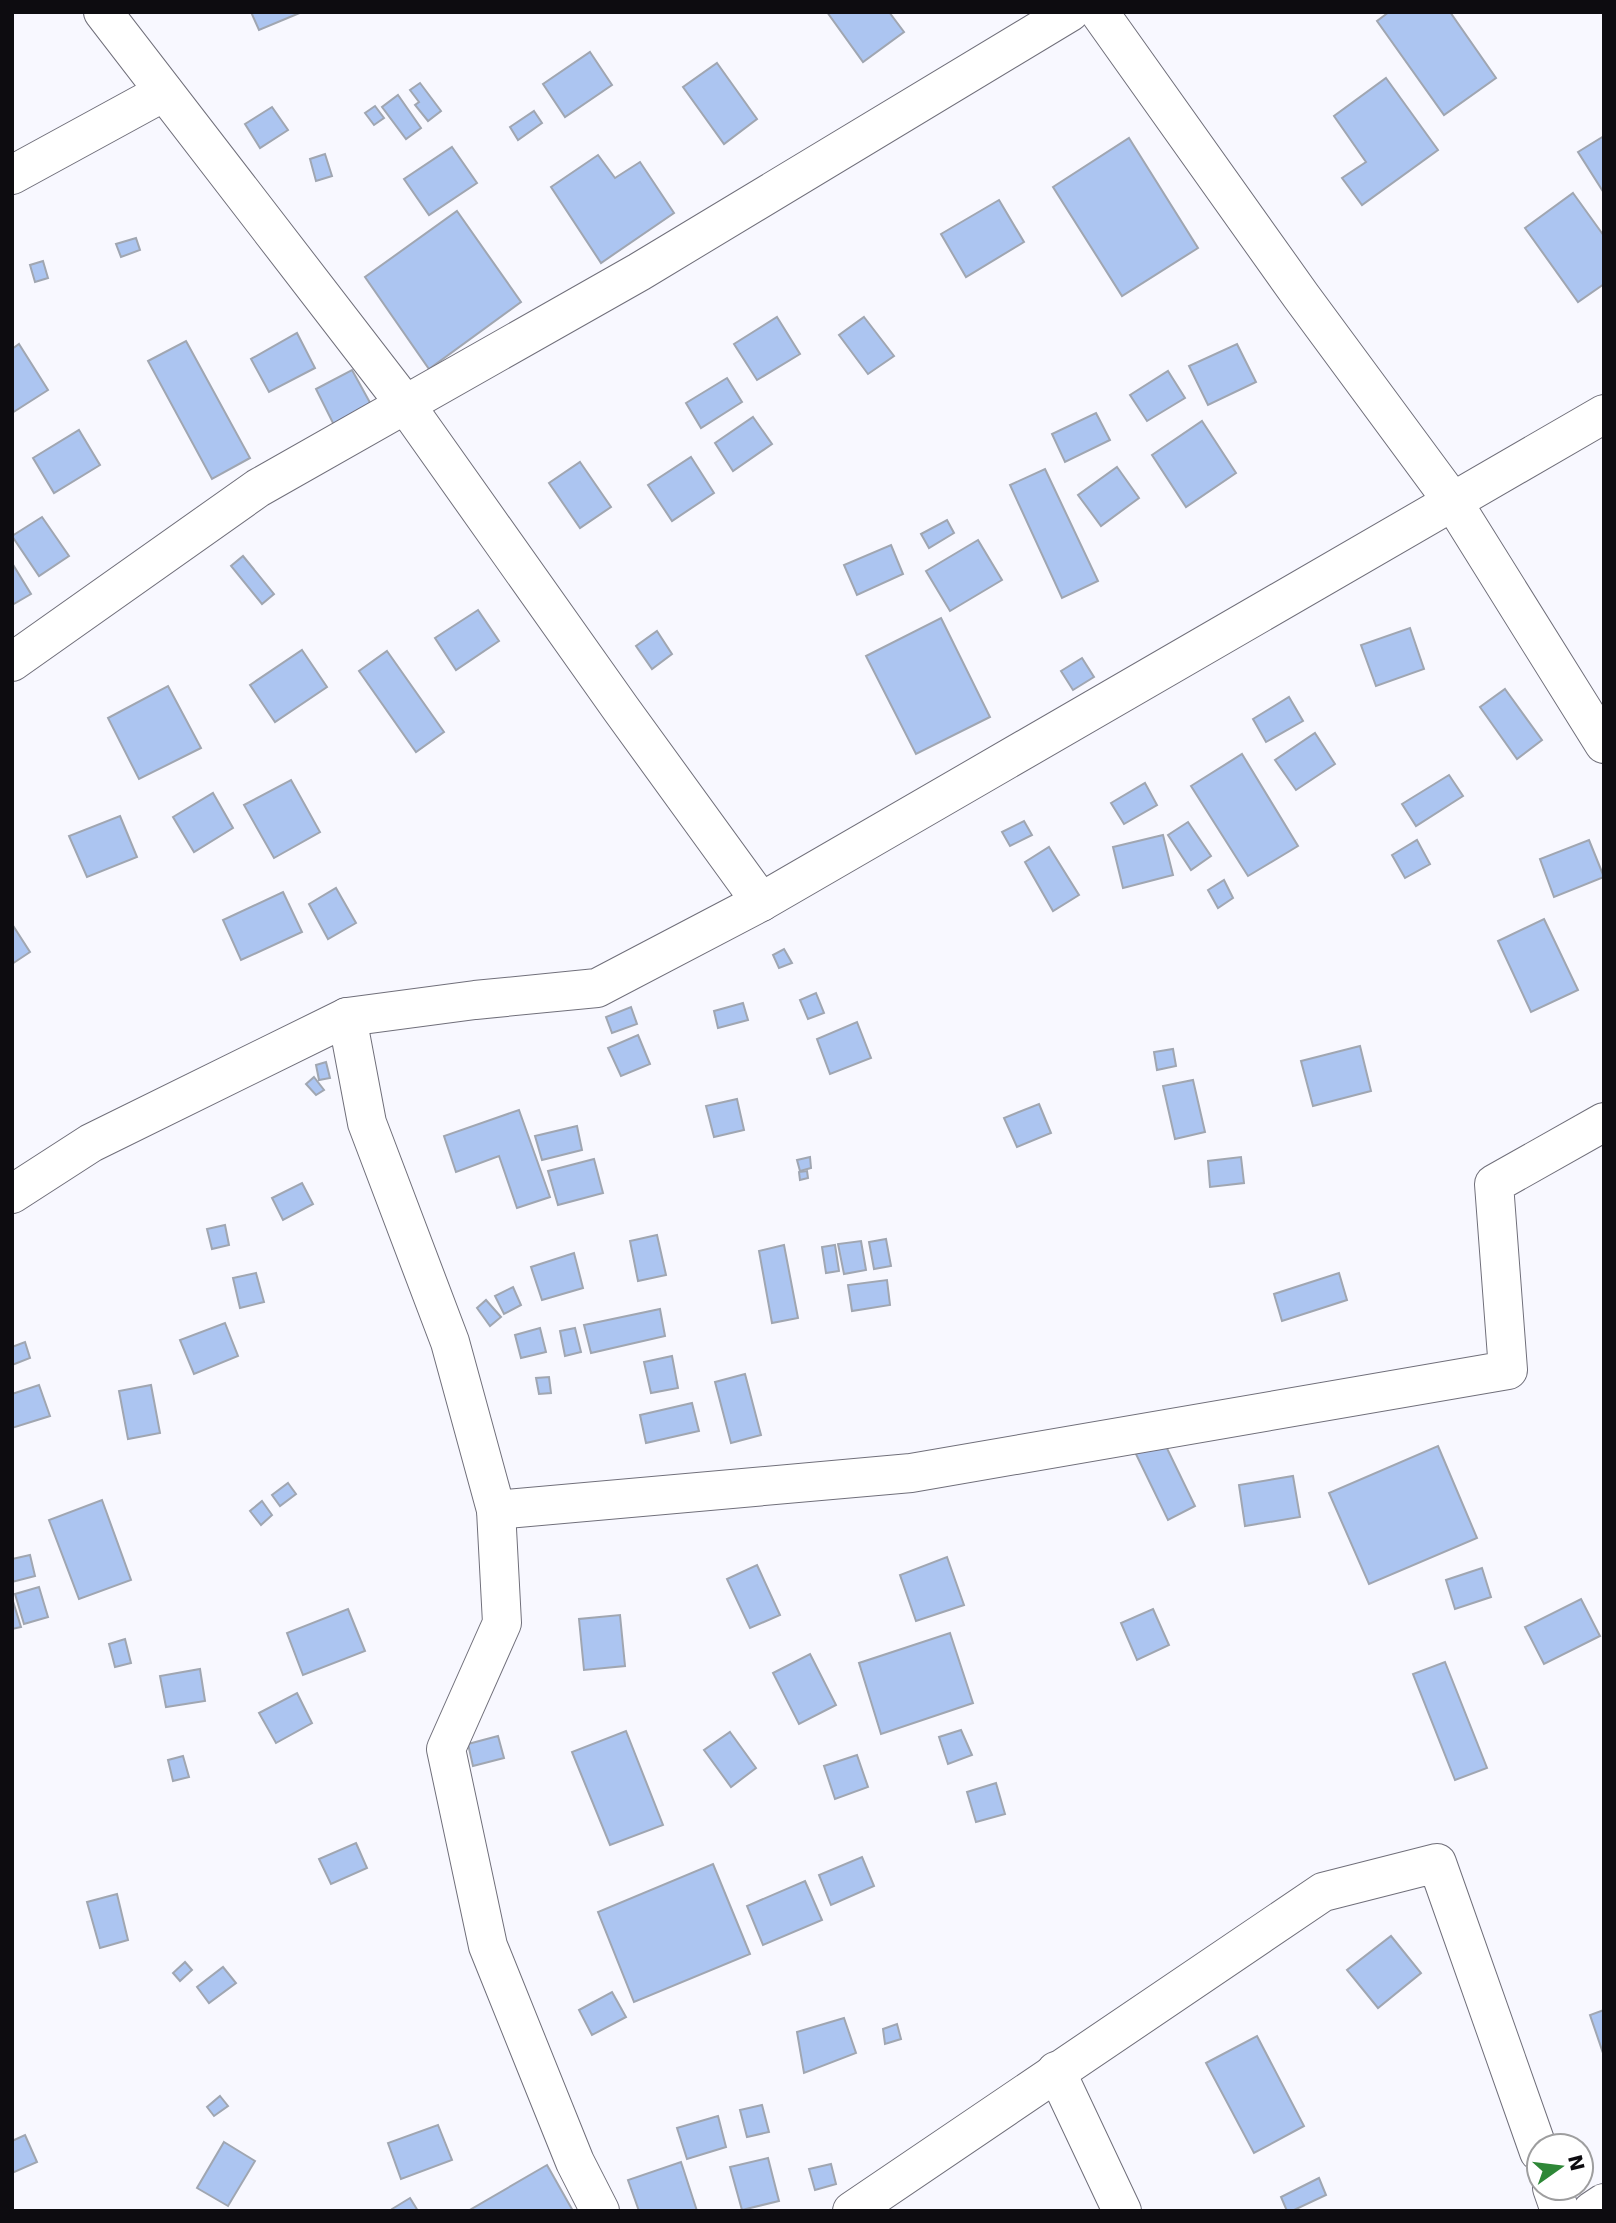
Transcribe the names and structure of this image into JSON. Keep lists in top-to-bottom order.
{
  "north": "right"
}
